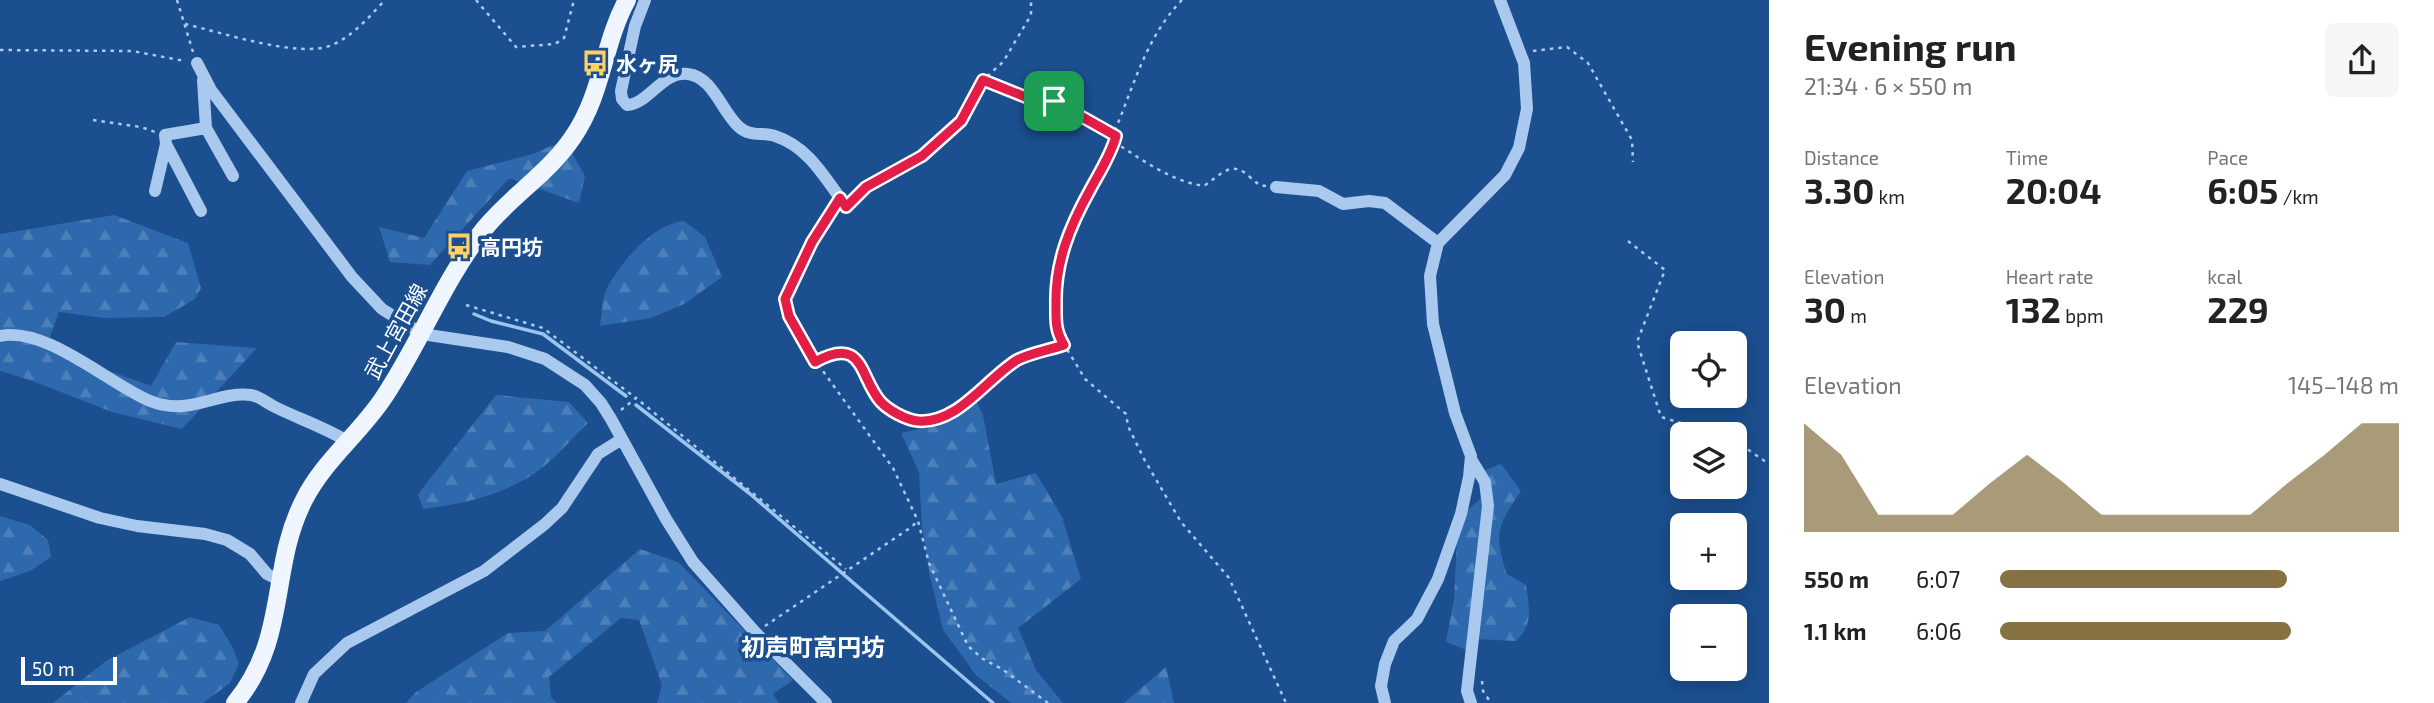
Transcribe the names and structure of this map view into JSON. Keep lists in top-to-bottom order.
{
  "streets": {
    "main road": ["武上宮田線"]
  },
  "districts": ["初声町高円坊"],
  "places": {
    "bus stop": ["水ヶ尻", "高円坊"]
  },
  "scale_bar": "50 m",
  "page": {
    "heading": ["Evening run", "21:34 · 6 × 550 m"],
    "stats": [
      ["Distance", "3.30 km"],
      ["Time", "20:04"],
      ["Pace", "6:05 /km"],
      ["Elevation", "30 m"],
      ["Heart rate", "132 bpm"],
      ["kcal", "229"]
    ],
    "map_buttons": ["+", "−"],
    "chart": ["Elevation", "145–148 m"],
    "list": [
      {
        "name": "550 m",
        "note": "6:07"
      },
      {
        "name": "1.1 km",
        "note": "6:06"
      }
    ],
    "scale": "50 m"
  }
}
